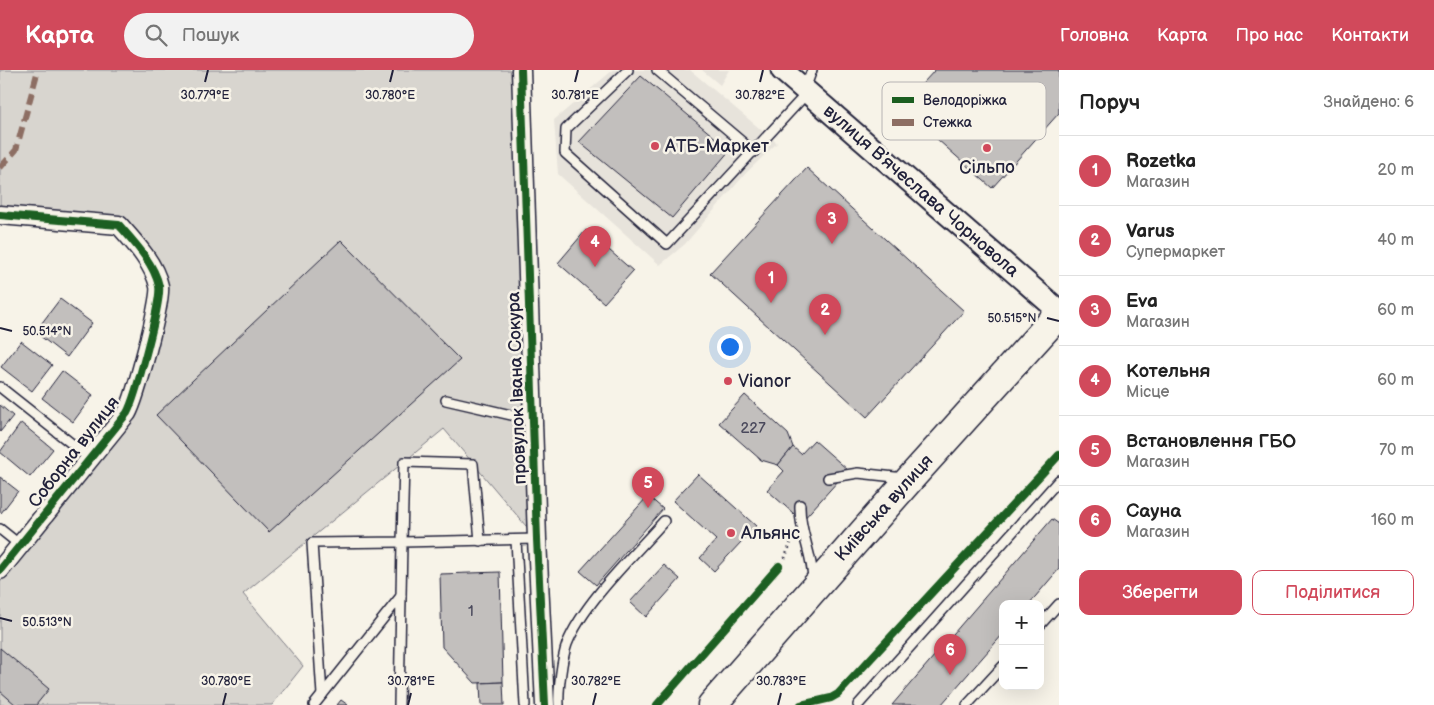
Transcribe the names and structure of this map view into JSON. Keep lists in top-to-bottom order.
{
  "streets": {
    "main road": ["Київська вулиця"],
    "street": ["вулиця Вʼячеслава Чорновола", "провулок Івана Сокура", "Соборна вулиця"]
  },
  "crossings": [
    ["вулиця Вʼячеслава Чорновола", "Київська вулиця"]
  ],
  "places": [
    "АТБ-Маркет",
    "Сільпо",
    "Vianor",
    "Альянс"
  ],
  "house_numbers": ["227", "1"],
  "legend": ["Велодоріжка", "Стежка"],
  "page": {
    "header": "Карта",
    "search": "Пошук",
    "nav": [
      "Головна",
      "Карта",
      "Про нас",
      "Контакти"
    ],
    "heading": ["Поруч", "Знайдено: 6"],
    "list": [
      {
        "mark": "1",
        "name": "Rozetka",
        "note": "Магазин",
        "value": "20 m"
      },
      {
        "mark": "2",
        "name": "Varus",
        "note": "Супермаркет",
        "value": "40 m"
      },
      {
        "mark": "3",
        "name": "Eva",
        "note": "Магазин",
        "value": "60 m"
      },
      {
        "mark": "4",
        "name": "Котельня",
        "note": "Місце",
        "value": "60 m"
      },
      {
        "mark": "5",
        "name": "Встановлення ГБО",
        "note": "Магазин",
        "value": "70 m"
      },
      {
        "mark": "6",
        "name": "Сауна",
        "note": "Магазин",
        "value": "160 m"
      }
    ],
    "pins": [
      "3",
      "4",
      "1",
      "2",
      "5",
      "6"
    ],
    "buttons": ["Зберегти", "Поділитися"],
    "map_buttons": ["+", "−"]
  },
  "coordinates": [
    "30.779°E",
    "30.780°E",
    "30.781°E",
    "30.782°E",
    "50.515°N",
    "50.514°N",
    "50.513°N",
    "30.783°E"
  ]
}
